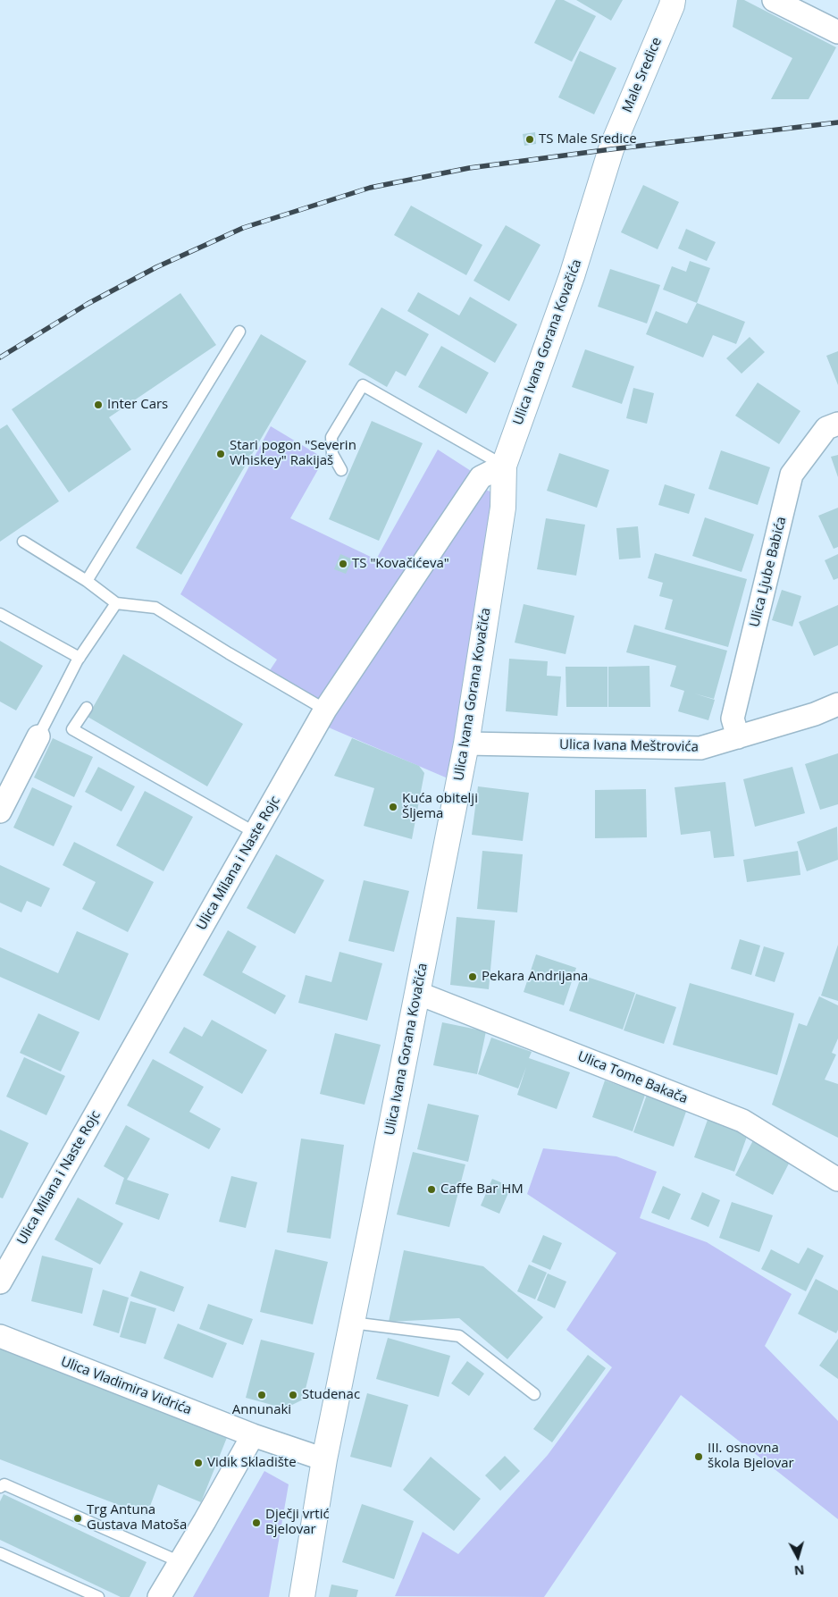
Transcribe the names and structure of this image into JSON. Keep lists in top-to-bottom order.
{
  "streets": {
    "street": [
      "Male Sredice",
      "Ulica Ivana Gorana Kovačića",
      "Ulica Ljube Babića",
      "Ulica Ivana Meštrovića",
      "Ulica Milana i Naste Rojc",
      "Ulica Tome Bakača",
      "Ulica Vladimira Vidrića"
    ]
  },
  "crossings": [
    ["Male Sredice", "Ulica Ivana Gorana Kovačića"],
    ["Ulica Ivana Gorana Kovačića", "Ulica Ivana Meštrovića"],
    ["Ulica Ivana Gorana Kovačića", "Ulica Milana i Naste Rojc"],
    ["Ulica Ivana Gorana Kovačića", "Ulica Tome Bakača"],
    ["Ulica Ljube Babića", "Ulica Ivana Meštrovića"]
  ],
  "places": [
    "TS Male Sredice",
    "Inter Cars",
    "Stari pogon \"Severin Whiskey\" Rakijaš",
    "TS \"Kovačićeva\"",
    "Kuća obitelji Šljema",
    "Pekara Andrijana",
    "Caffe Bar HM",
    "Annunaki",
    "Studenac",
    "III. osnovna škola Bjelovar",
    "Vidik Skladište",
    "Trg Antuna Gustava Matoša",
    "Dječji vrtić Bjelovar"
  ],
  "north": "bottom"
}
